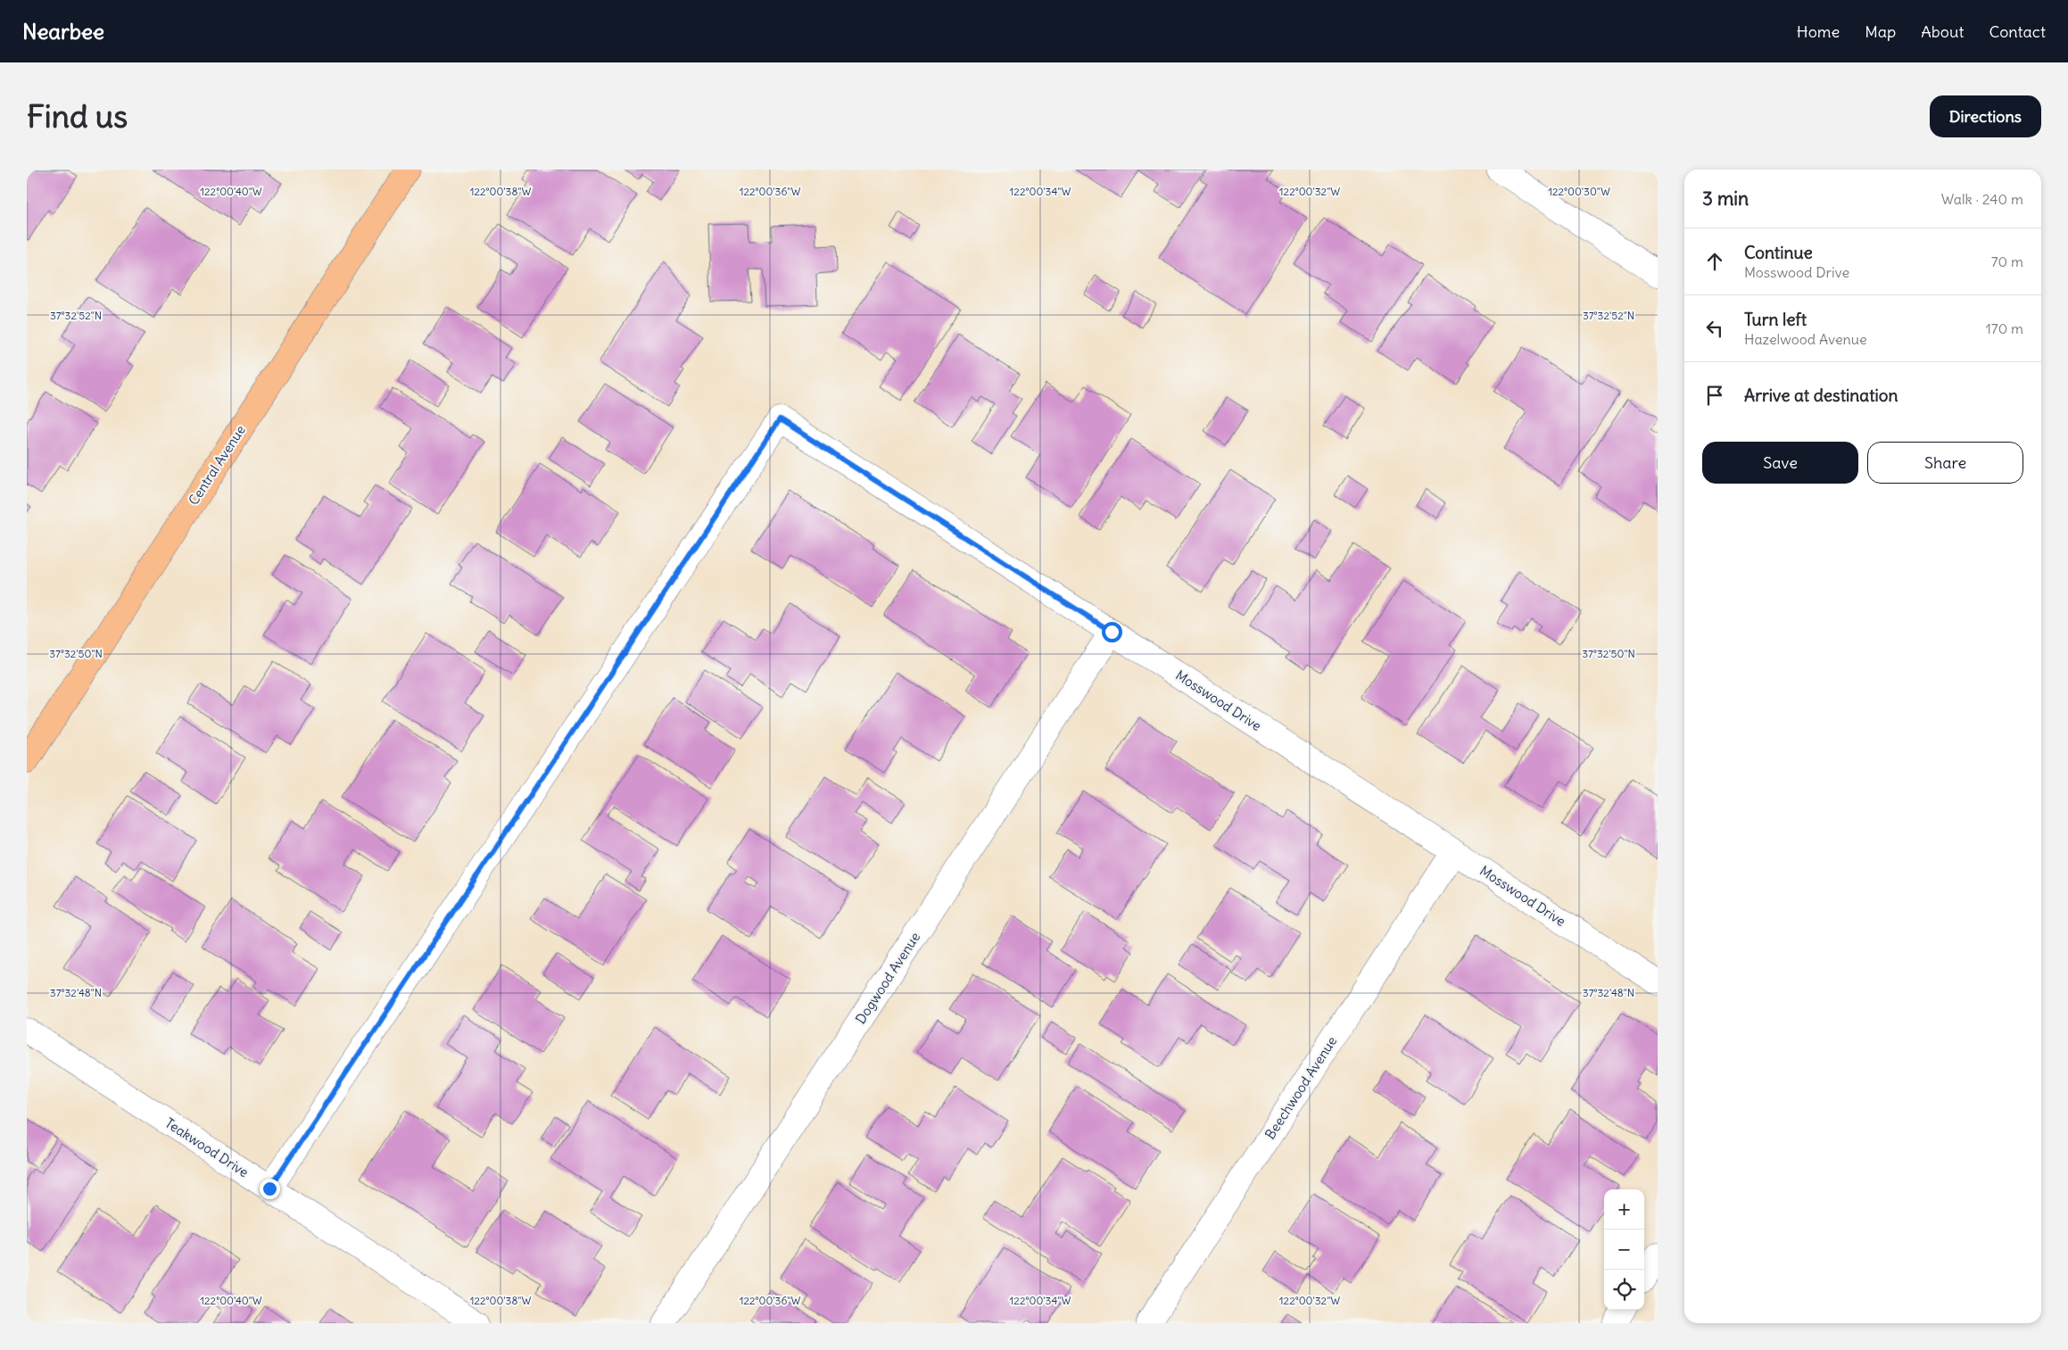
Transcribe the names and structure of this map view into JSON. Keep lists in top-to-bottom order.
{
  "streets": {
    "main road": ["Central Avenue"],
    "street": [
      "Mosswood Drive",
      "Dogwood Avenue",
      "Beechwood Avenue",
      "Teakwood Drive"
    ]
  },
  "crossings": [
    ["Mosswood Drive", "Dogwood Avenue"],
    ["Mosswood Drive", "Beechwood Avenue"],
    ["Mosswood Drive", "Teakwood Drive"]
  ],
  "page": {
    "header": "Nearbee",
    "nav": [
      "Home",
      "Map",
      "About",
      "Contact"
    ],
    "buttons": [
      "Directions",
      ["Save", "Share"]
    ],
    "title": "Find us",
    "heading": ["3 min", "Walk · 240 m"],
    "list": [
      ["Continue", "Mosswood Drive", "70 m"],
      ["Turn left", "Hazelwood Avenue", "170 m"],
      "Arrive at destination"
    ],
    "map_buttons": ["+", "−"]
  },
  "coordinates": [
    "122°00'40\"W",
    "122°00'38\"W",
    "122°00'36\"W",
    "122°00'34\"W",
    "122°00'32\"W",
    "122°00'30\"W",
    "37°32'52\"N",
    "37°32'50\"N",
    "37°32'48\"N"
  ]
}
